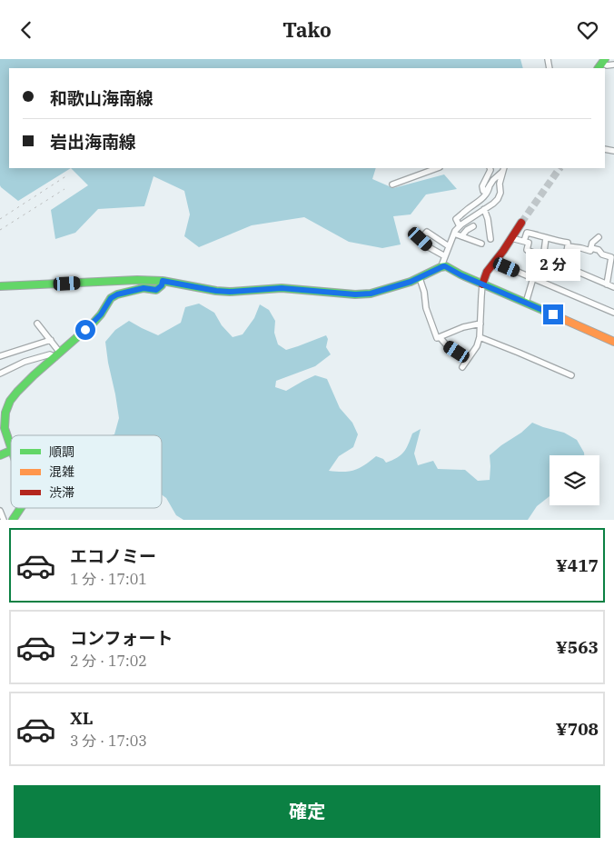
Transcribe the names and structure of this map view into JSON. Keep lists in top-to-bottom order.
{
  "legend": ["順調", "混雑", "渋滞"],
  "page": {
    "header": "Tako",
    "banner": ["和歌山海南線", "岩出海南線"],
    "bubble": "2 分",
    "list": [
      {
        "name": "エコノミー",
        "note": "1 分 · 17:01",
        "value": "¥417"
      },
      {
        "name": "コンフォート",
        "note": "2 分 · 17:02",
        "value": "¥563"
      },
      {
        "name": "XL",
        "note": "3 分 · 17:03",
        "value": "¥708"
      }
    ],
    "buttons": "確定"
  }
}
